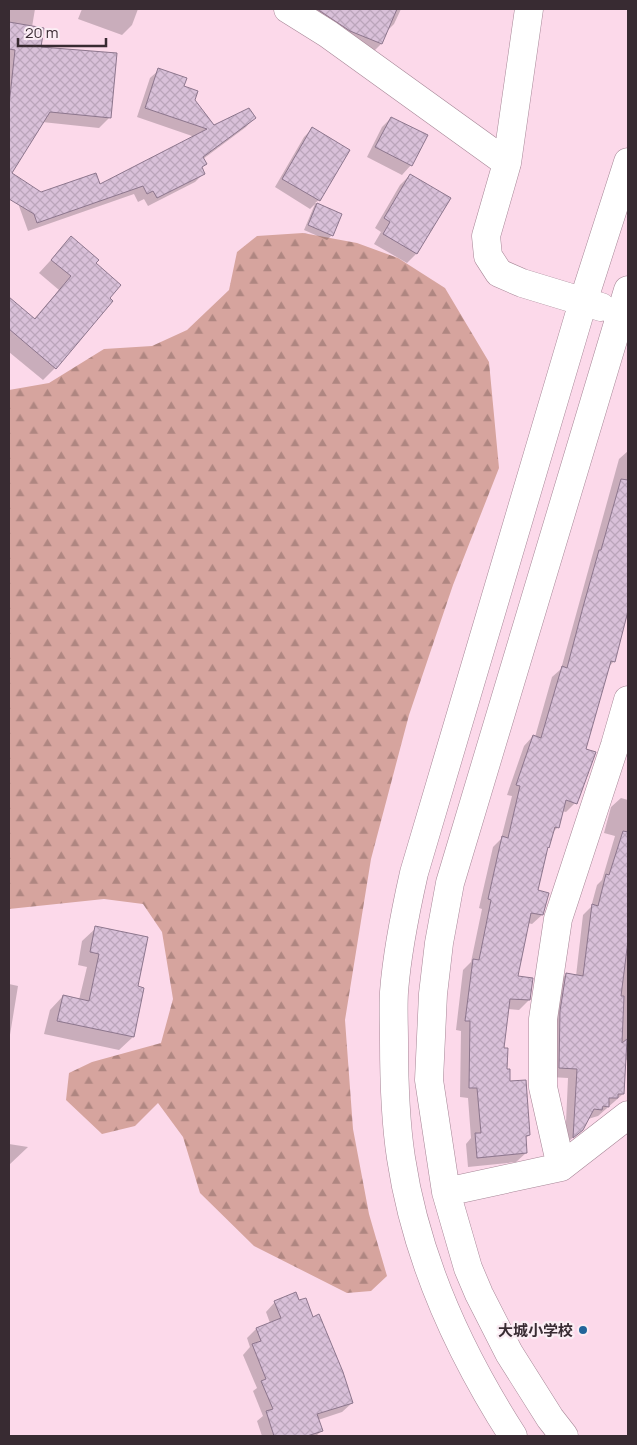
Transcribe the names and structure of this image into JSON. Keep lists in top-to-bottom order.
{
  "places": ["大城小学校"],
  "scale_bar": "20 m"
}
